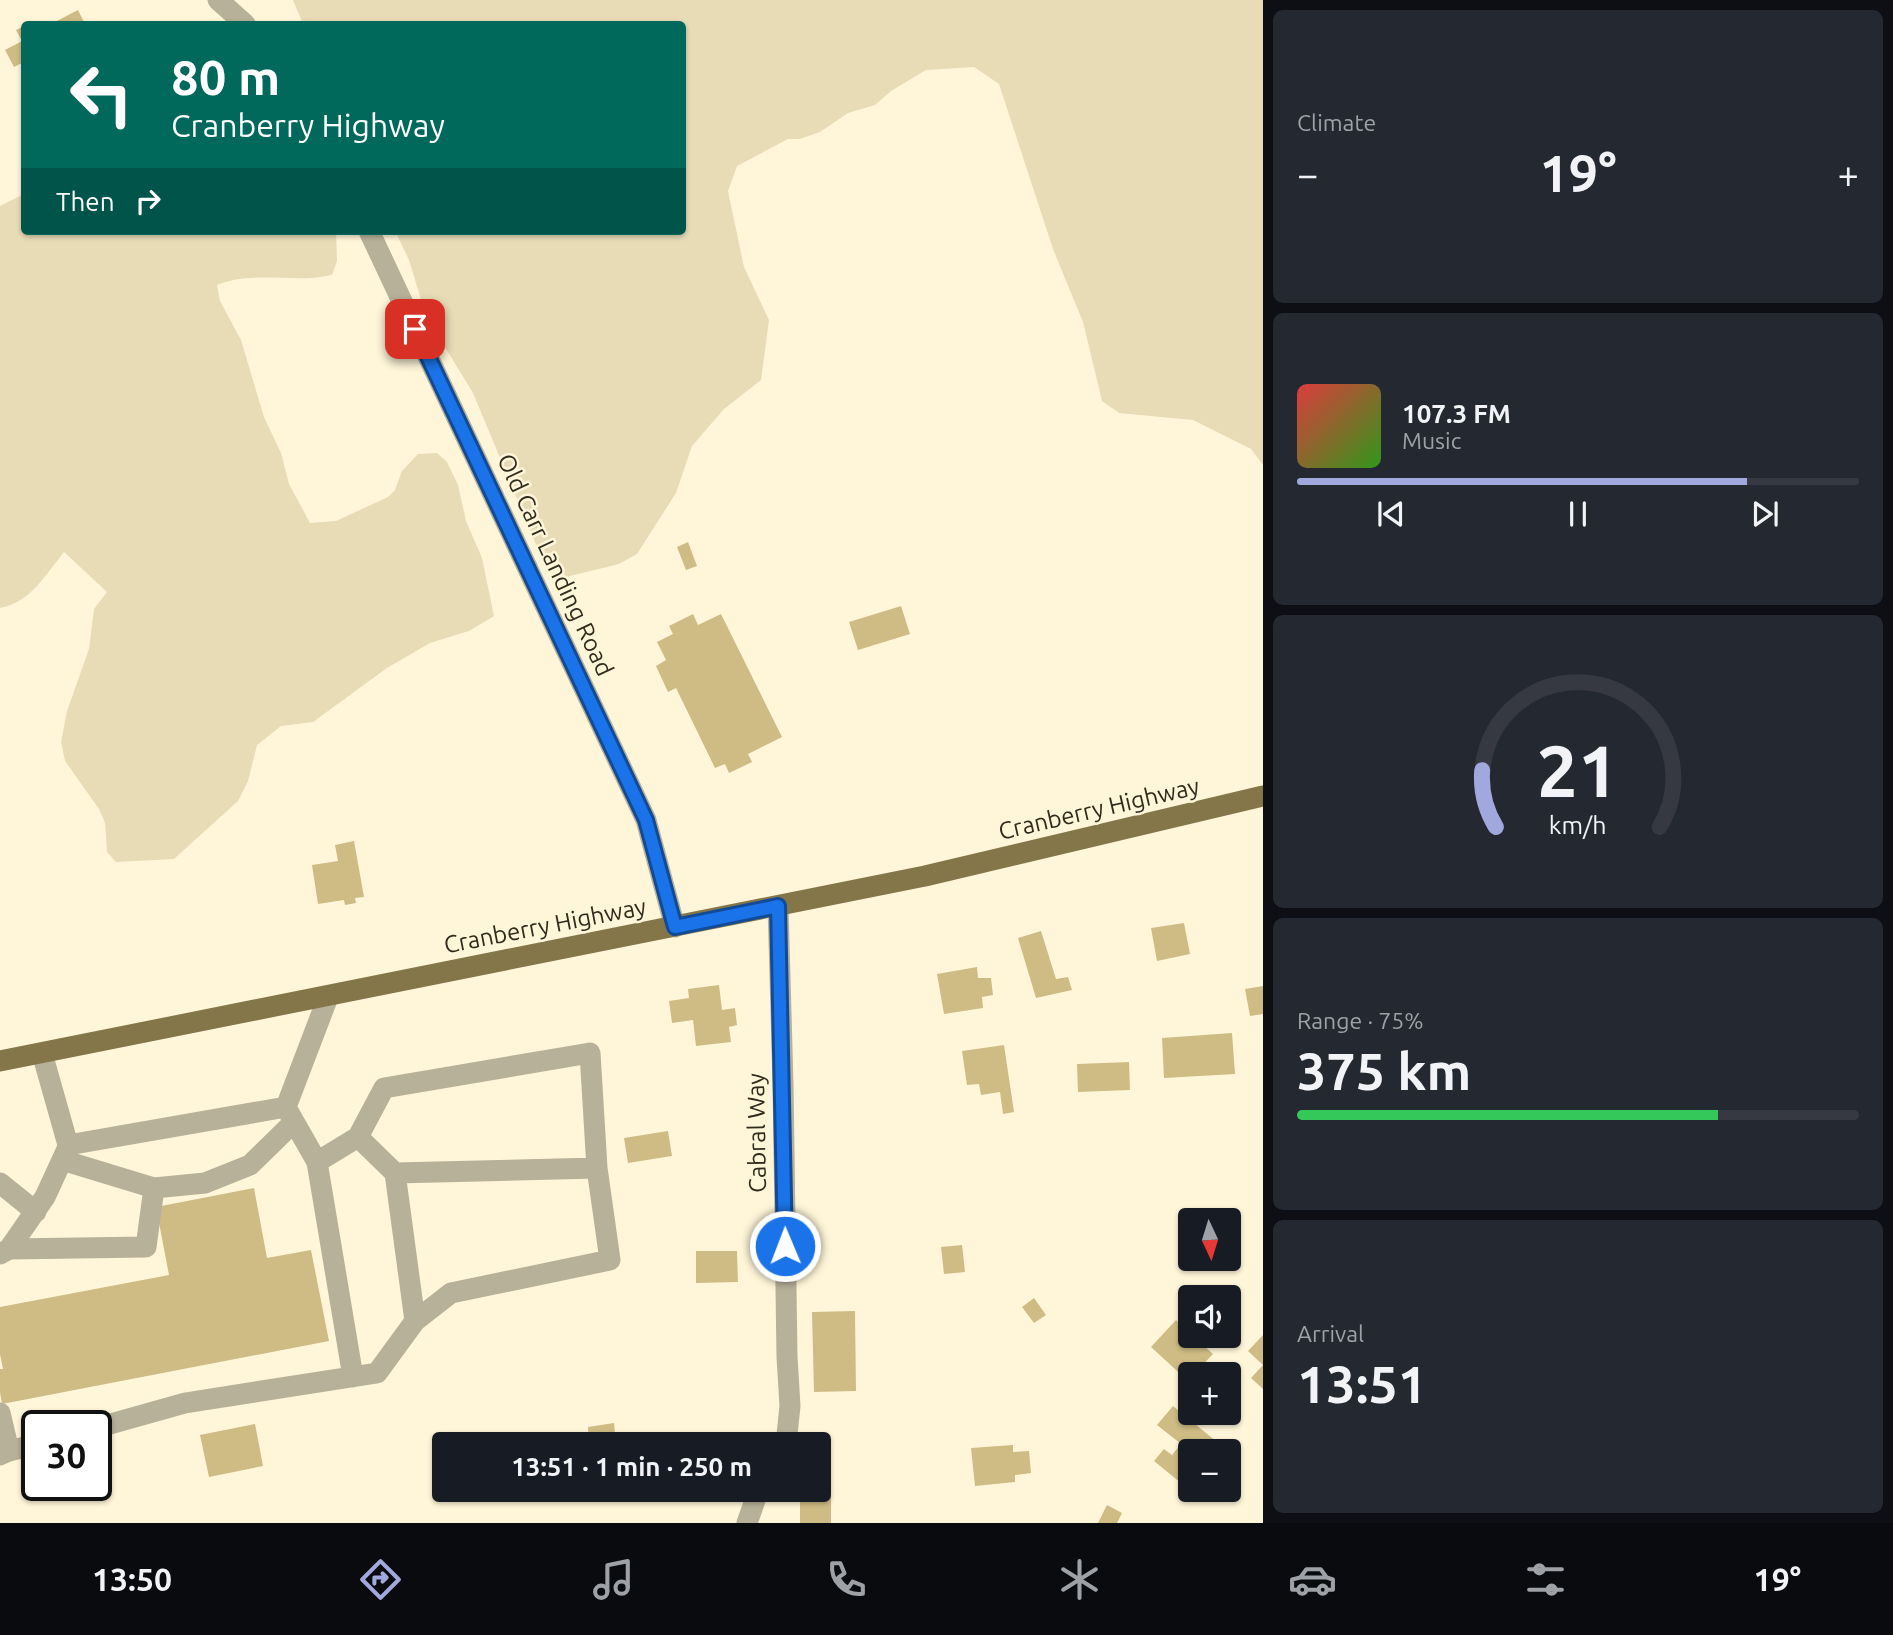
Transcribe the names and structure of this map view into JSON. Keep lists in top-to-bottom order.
{
  "streets": {
    "main road": ["Cranberry Highway"],
    "street": ["Old Carr Landing Road", "Cabral Way"]
  },
  "crossings": [
    ["Old Carr Landing Road", "Cranberry Highway"],
    ["Cranberry Highway", "Cabral Way"]
  ],
  "north": "bottom",
  "page": {
    "tile": [
      "Climate",
      ["Range · 75%", "375 km"],
      ["Arrival", "13:51"]
    ],
    "turn": ["80 m", "Cranberry Highway"],
    "heat": ["−", "19°", "+"],
    "then": "Then",
    "song": ["107.3 FM", "Music"],
    "map_buttons": ["+", "−"],
    "limit": "30",
    "trip": "13:51 · 1 min · 250 m",
    "tabs": ["13:50", "19°"],
    "gauge": ["21", "km/h"]
  }
}
